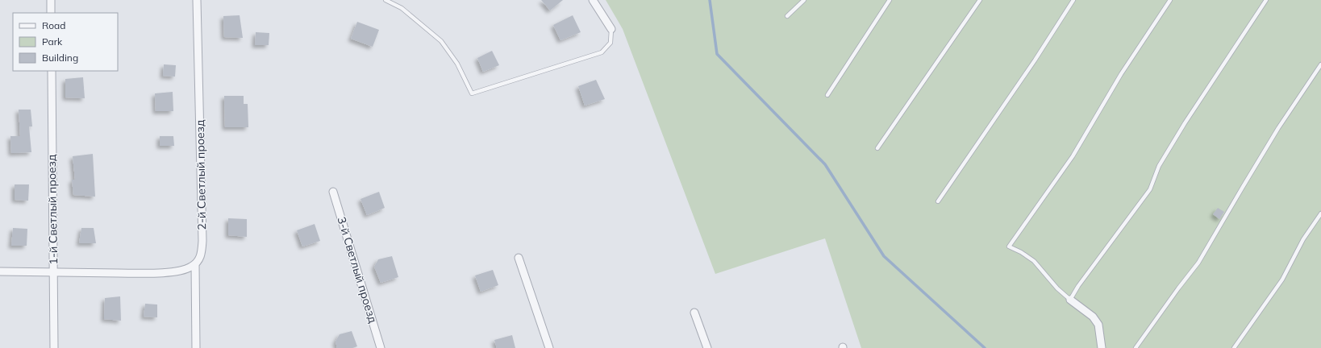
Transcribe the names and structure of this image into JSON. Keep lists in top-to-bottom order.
{
  "streets": {
    "street": ["2-й Светлый проезд", "1-й Светлый проезд", "3-й Светлый проезд"]
  },
  "legend": ["Road", "Park", "Building"]
}
